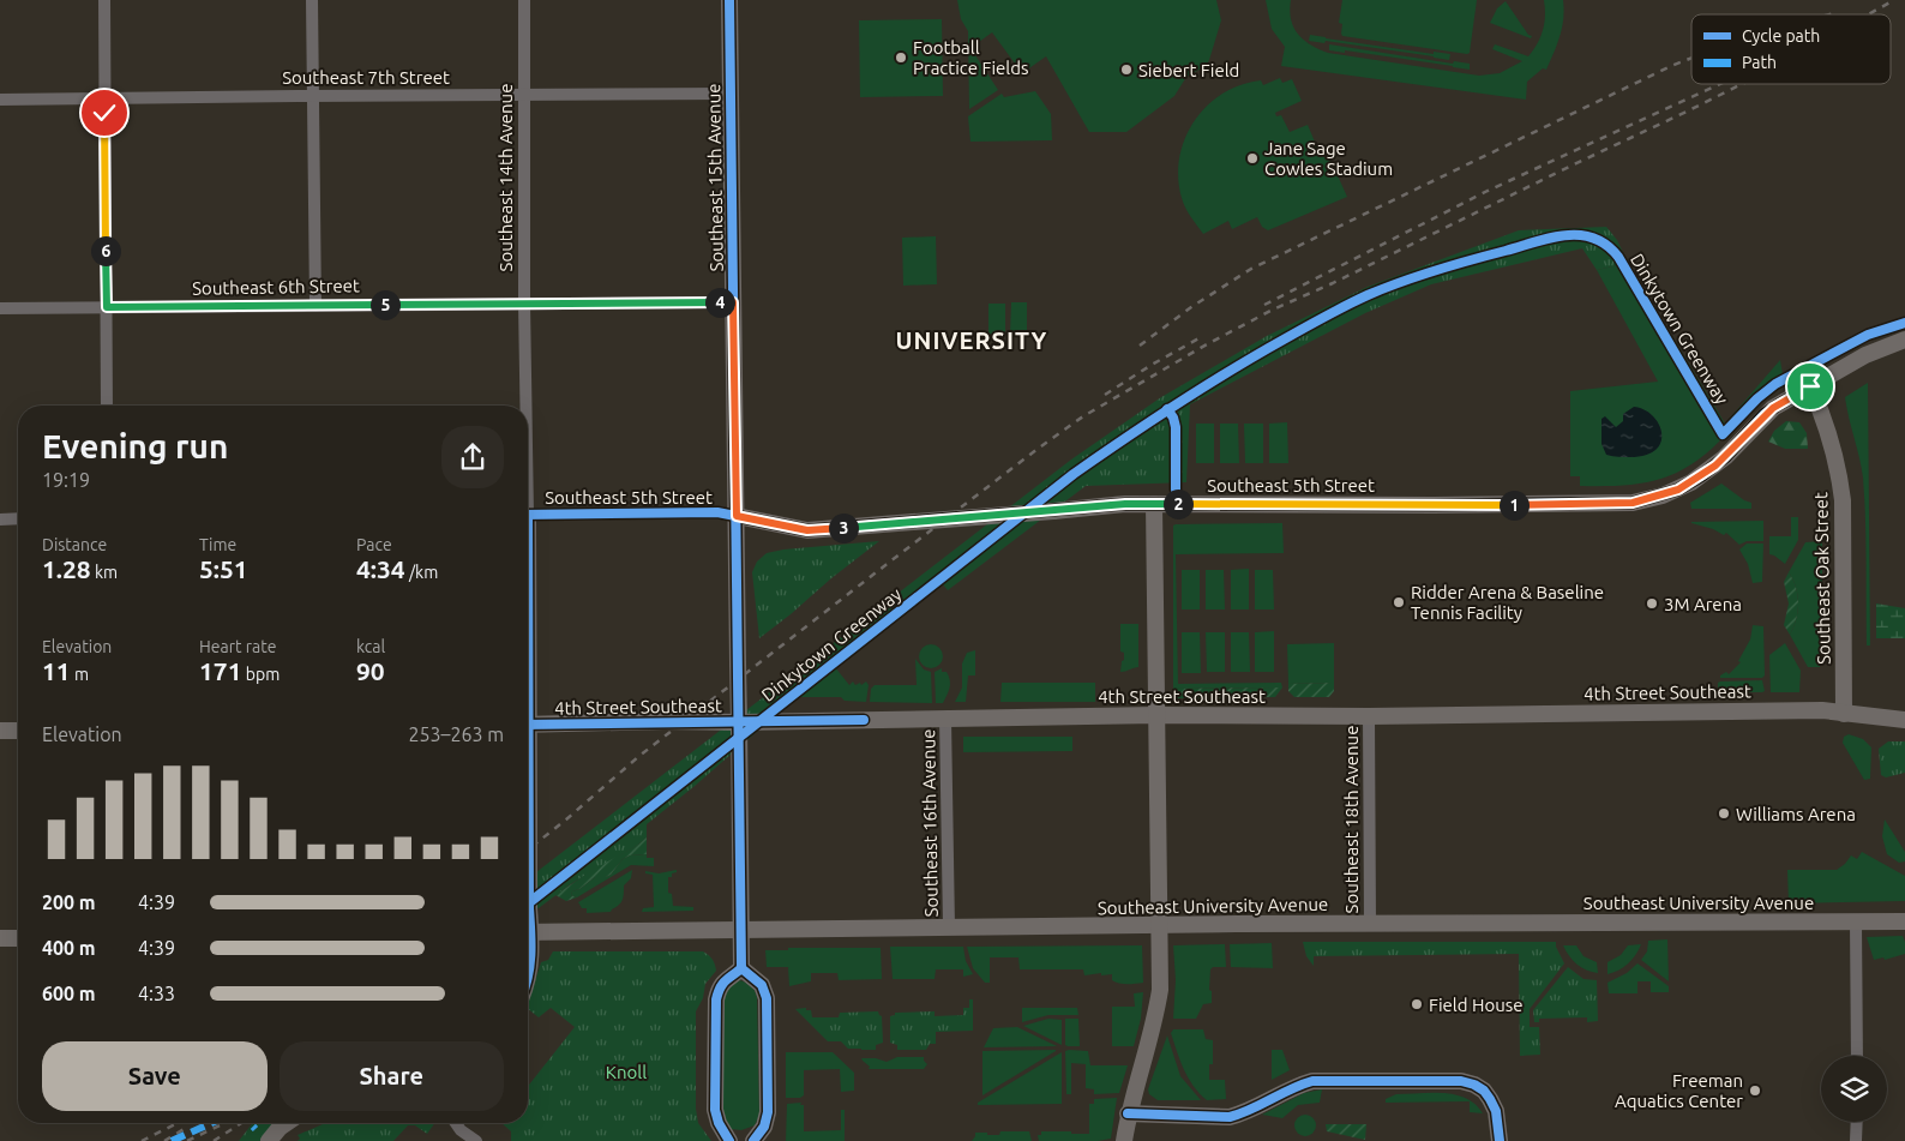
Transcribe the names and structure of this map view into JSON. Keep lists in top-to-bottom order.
{
  "streets": {
    "street": [
      "Southeast 7th Street",
      "Southeast 14th Avenue",
      "Southeast 15th Avenue",
      "Southeast 6th Street",
      "Southeast 5th Street",
      "Southeast Oak Street",
      "4th Street Southeast",
      "Southeast 18th Avenue",
      "Southeast 16th Avenue",
      "Southeast University Avenue"
    ],
    "cycle path": ["Dinkytown Greenway"]
  },
  "crossings": [
    ["Southeast 7th Street", "Southeast 14th Avenue"],
    ["Southeast 7th Street", "Southeast 15th Avenue"],
    ["Southeast 14th Avenue", "Southeast 6th Street"],
    ["Southeast 15th Avenue", "Southeast 6th Street"],
    ["Southeast 15th Avenue", "Southeast 5th Street"],
    ["Southeast 15th Avenue", "4th Street Southeast"],
    ["Southeast 15th Avenue", "Southeast University Avenue"],
    ["Southeast 5th Street", "Southeast Oak Street"],
    ["Southeast Oak Street", "4th Street Southeast"],
    ["4th Street Southeast", "Southeast 18th Avenue"],
    ["4th Street Southeast", "Southeast 16th Avenue"],
    ["Southeast 18th Avenue", "Southeast University Avenue"],
    ["Southeast 16th Avenue", "Southeast University Avenue"]
  ],
  "districts": ["UNIVERSITY"],
  "parks": ["Knoll"],
  "places": [
    "Football Practice Fields",
    "Siebert Field",
    "Jane Sage Cowles Stadium",
    "Ridder Arena & Baseline Tennis Facility",
    "3M Arena",
    "Williams Arena",
    "Field House",
    "Freeman Aquatics Center"
  ],
  "legend": ["Cycle path", "Path"],
  "page": {
    "pins": [
      "6",
      "4",
      "5",
      "2",
      "1",
      "3"
    ],
    "heading": ["Evening run", "19:19"],
    "stats": [
      ["Distance", "1.28 km"],
      ["Time", "5:51"],
      ["Pace", "4:34 /km"],
      ["Elevation", "11 m"],
      ["Heart rate", "171 bpm"],
      ["kcal", "90"]
    ],
    "chart": ["Elevation", "253–263 m"],
    "list": [
      {
        "name": "200 m",
        "note": "4:39"
      },
      {
        "name": "400 m",
        "note": "4:39"
      },
      {
        "name": "600 m",
        "note": "4:33"
      }
    ],
    "buttons": ["Save", "Share"]
  }
}
